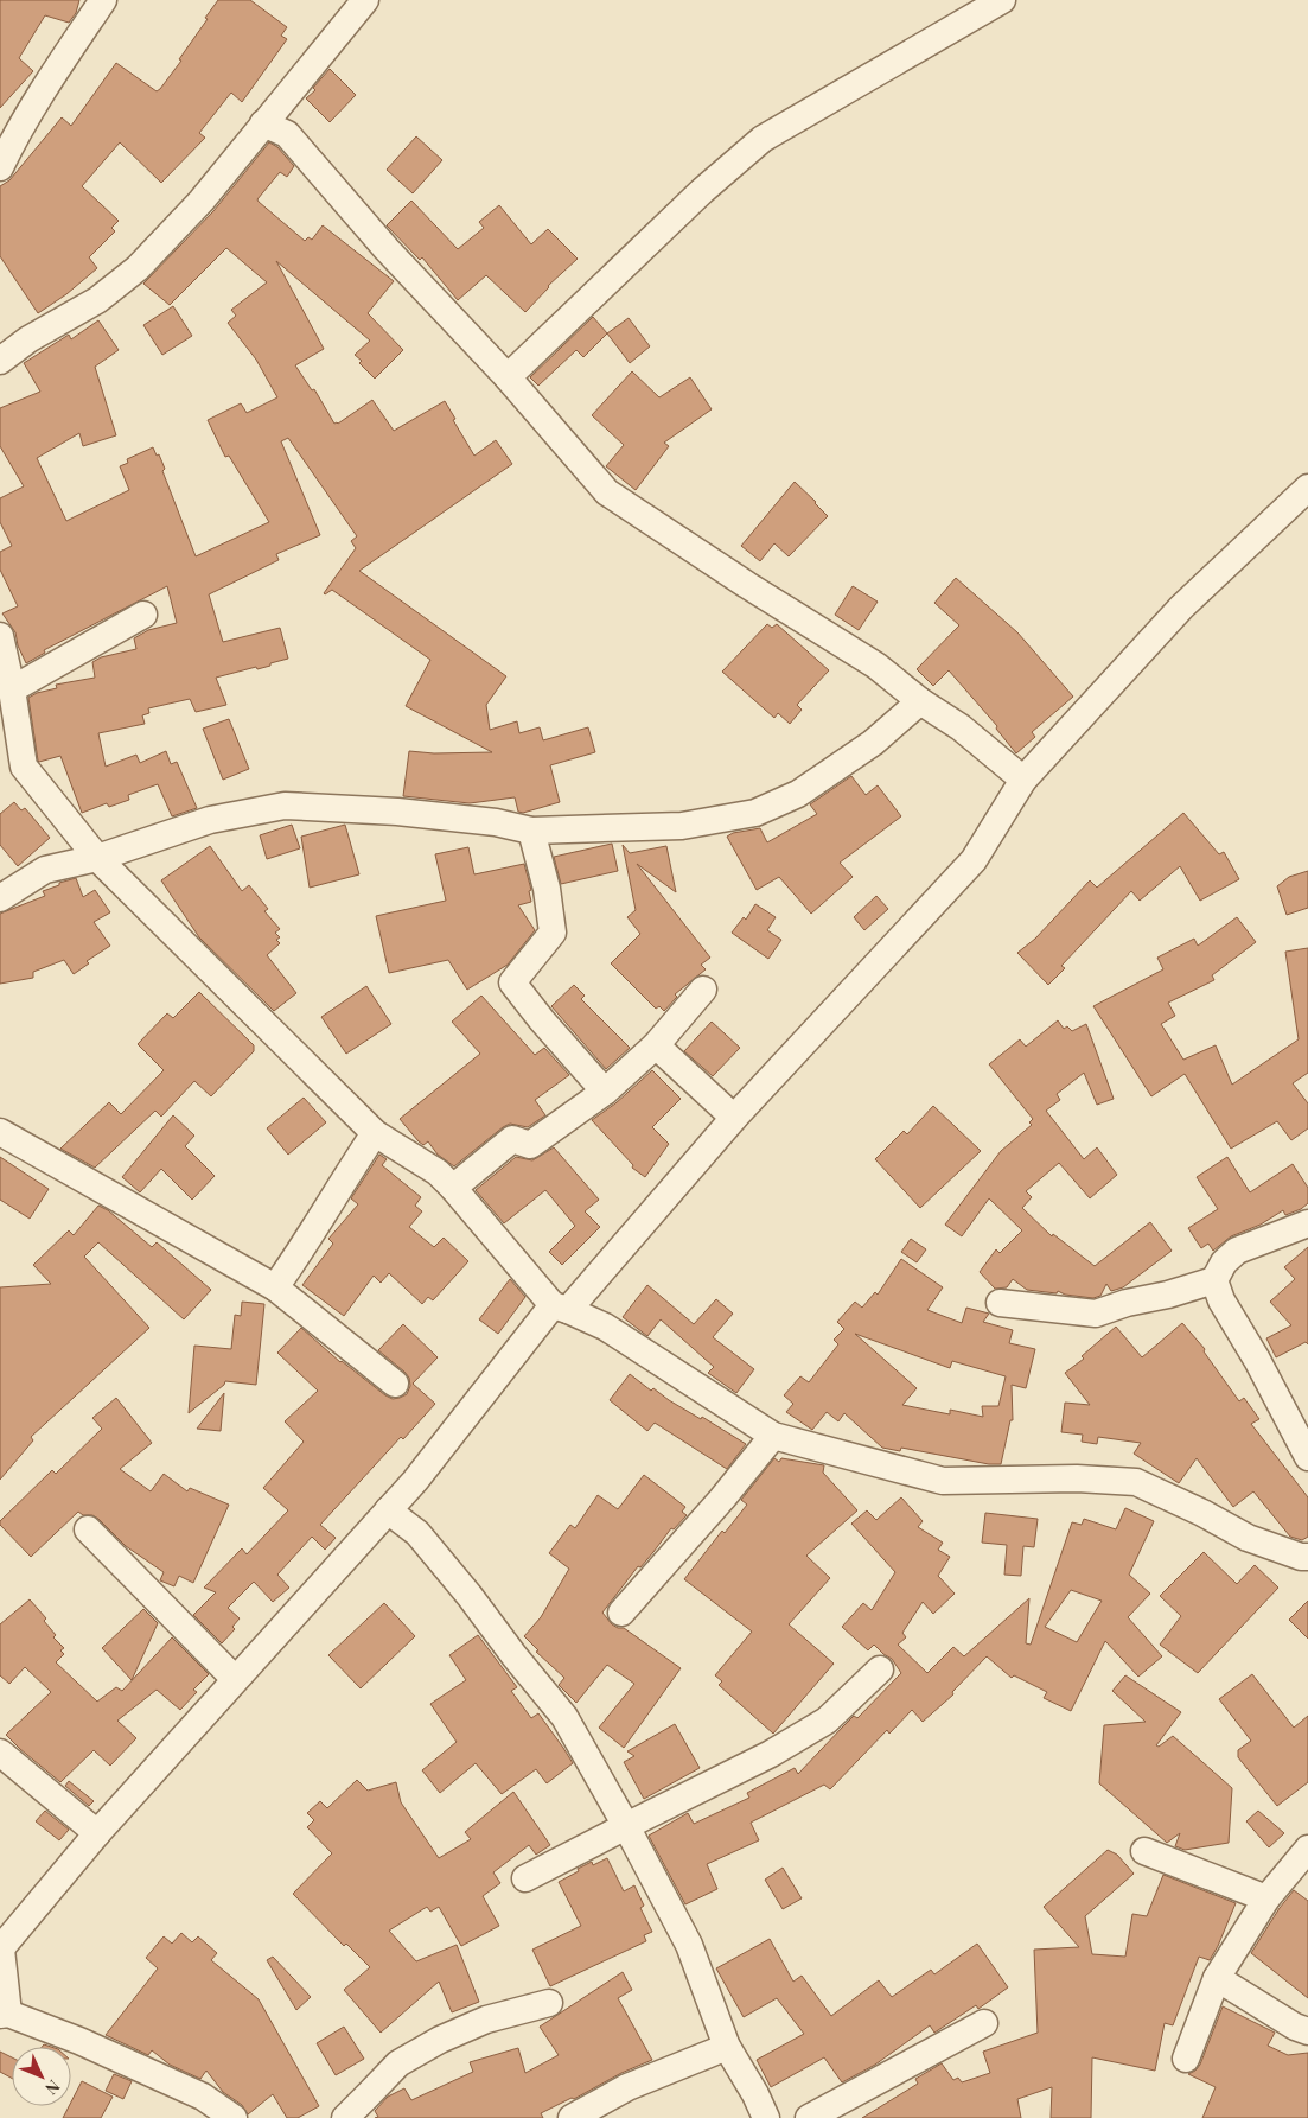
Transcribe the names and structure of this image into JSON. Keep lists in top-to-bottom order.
{
  "north": "bottom right"
}
